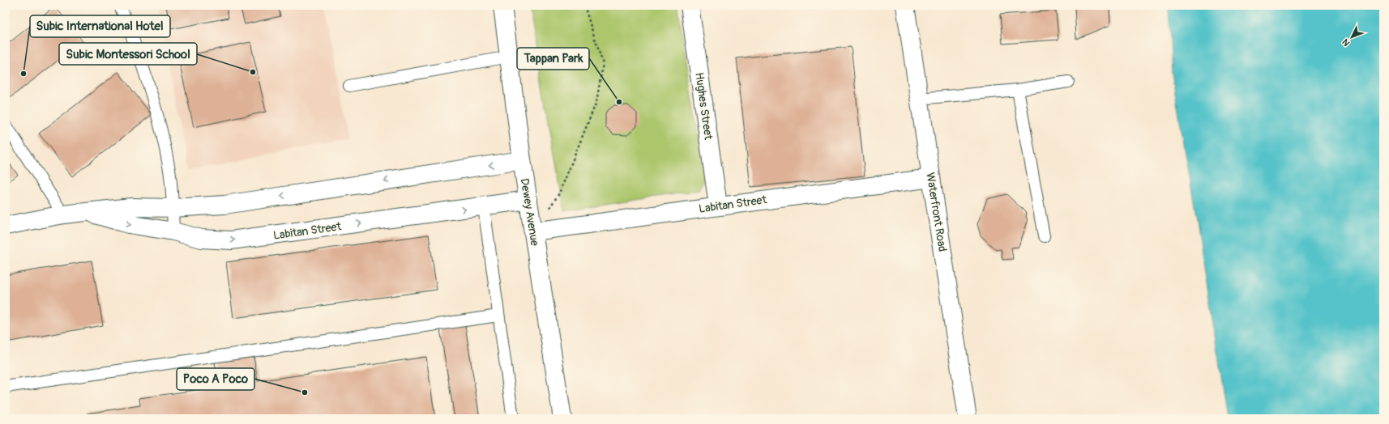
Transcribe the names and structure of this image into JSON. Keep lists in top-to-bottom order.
{
  "streets": {
    "street": [
      "Hughes Street",
      "Labitan Street",
      "Dewey Avenue",
      "Waterfront Road"
    ]
  },
  "crossings": [
    ["Hughes Street", "Labitan Street"],
    ["Labitan Street", "Dewey Avenue"],
    ["Labitan Street", "Waterfront Road"]
  ],
  "places": [
    "Subic Montessori School",
    "Subic International Hotel",
    "Tappan Park",
    "Poco A Poco"
  ],
  "north": "bottom left"
}
